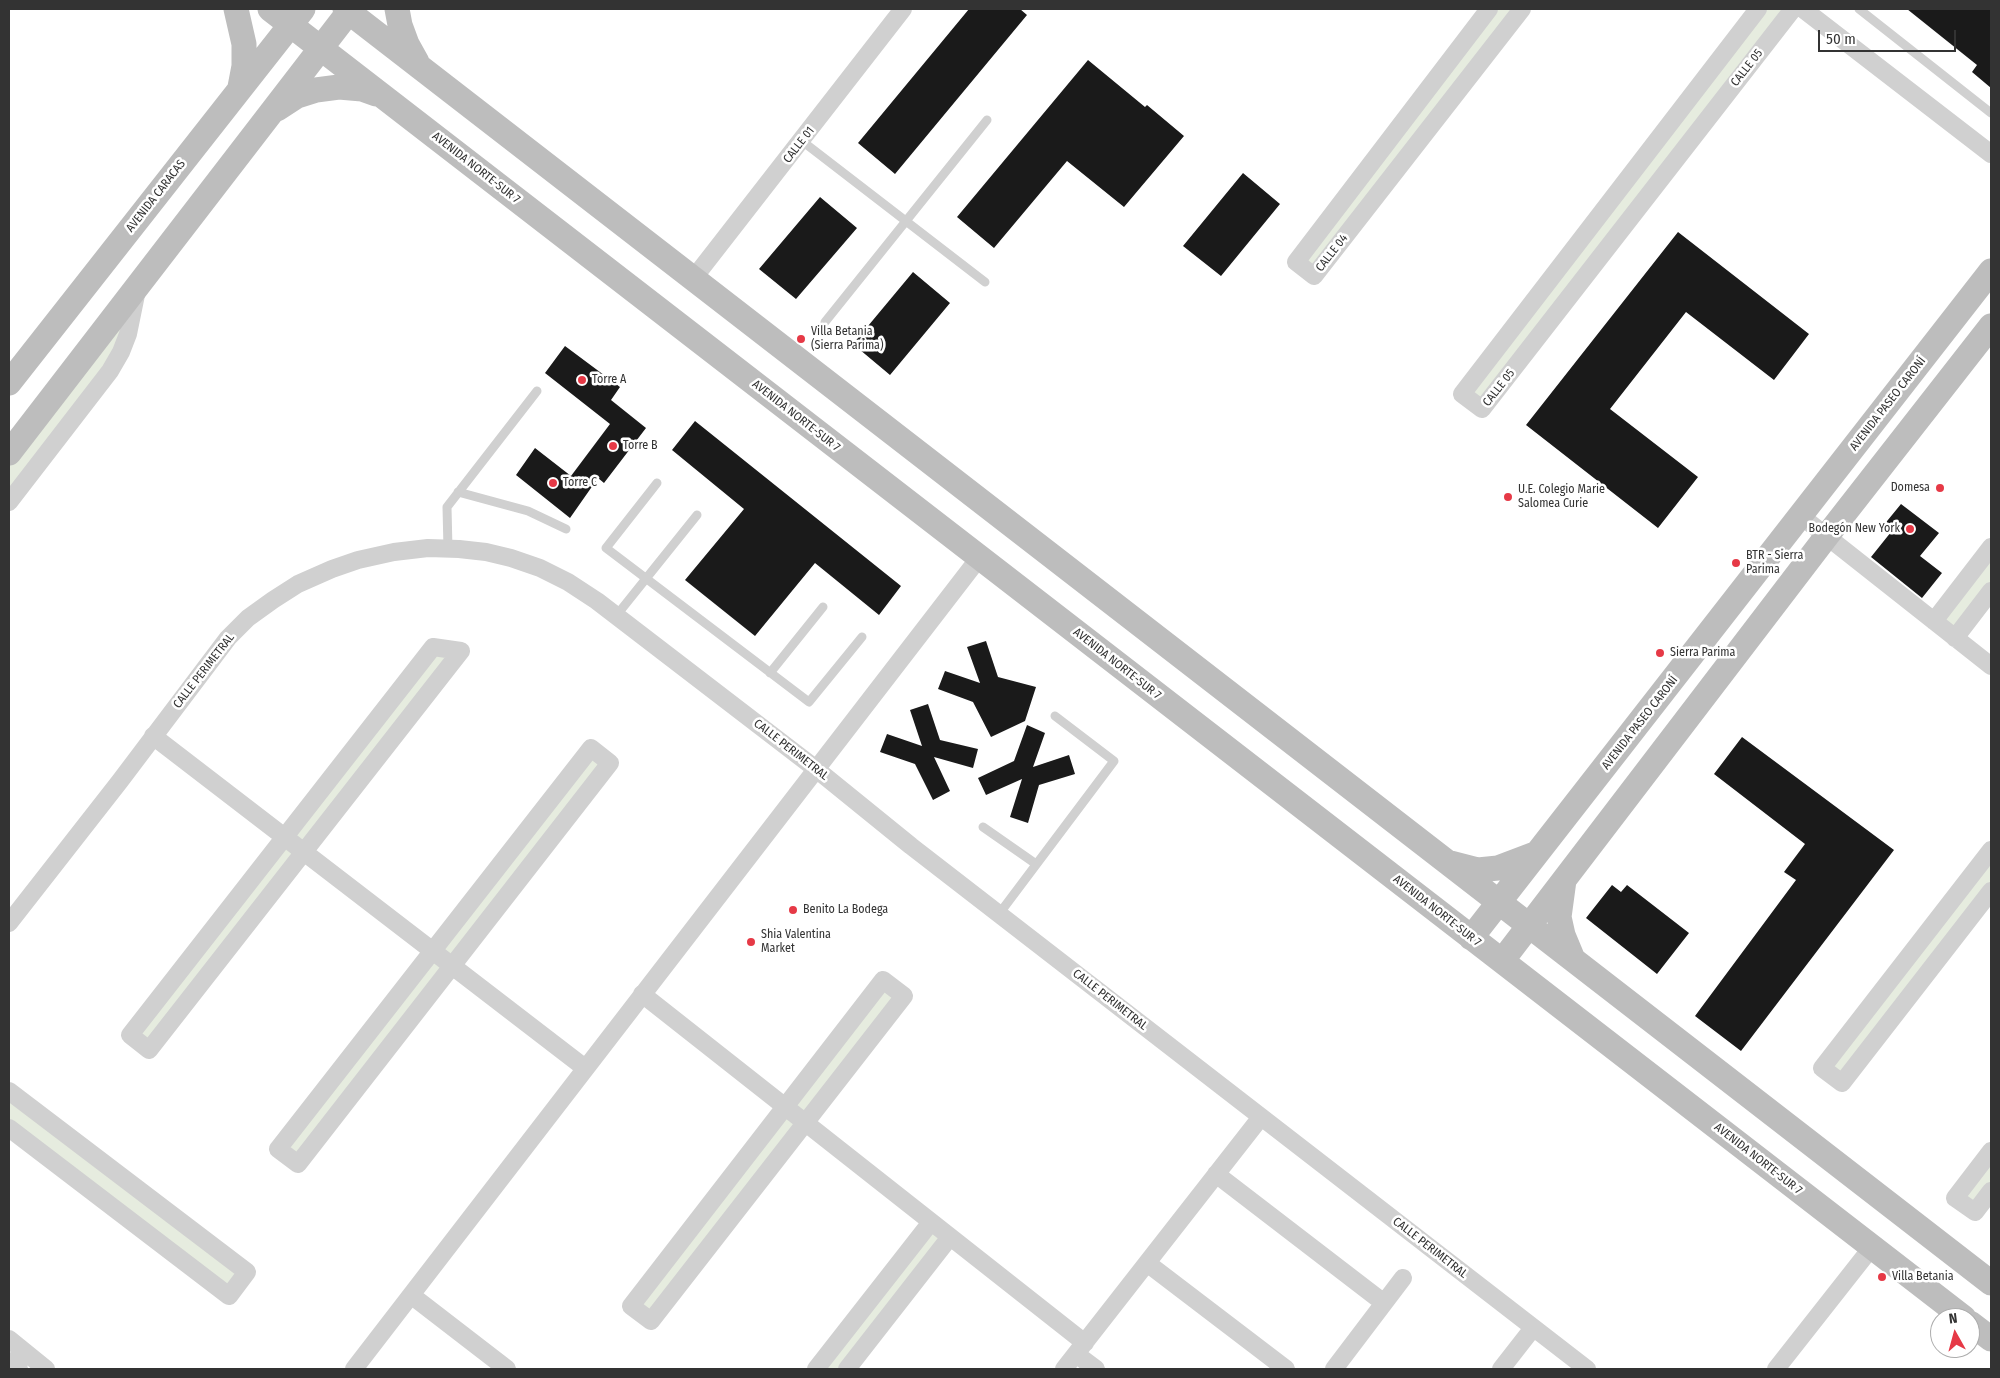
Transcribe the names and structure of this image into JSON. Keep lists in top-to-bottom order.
{
  "streets": {
    "main road": ["AVENIDA NORTE-SUR 7", "AVENIDA CARACAS", "AVENIDA PASEO CARONÍ"],
    "street": [
      "CALLE 05",
      "CALLE 01",
      "CALLE 04",
      "CALLE PERIMETRAL"
    ]
  },
  "crossings": [
    ["AVENIDA NORTE-SUR 7", "AVENIDA CARACAS"],
    ["AVENIDA NORTE-SUR 7", "AVENIDA PASEO CARONÍ"]
  ],
  "places": [
    "Villa Betania (Sierra Parima)",
    "Torre A",
    "Torre B",
    "Torre C",
    "Domesa",
    "U.E. Colegio Marie Salomea Curie",
    "Bodegón New York",
    "BTR - Sierra Parima",
    "Sierra Parima",
    "Benito La Bodega",
    "Shia Valentina Market",
    "Villa Betania"
  ],
  "scale_bar": "50 m",
  "north": "top"
}
